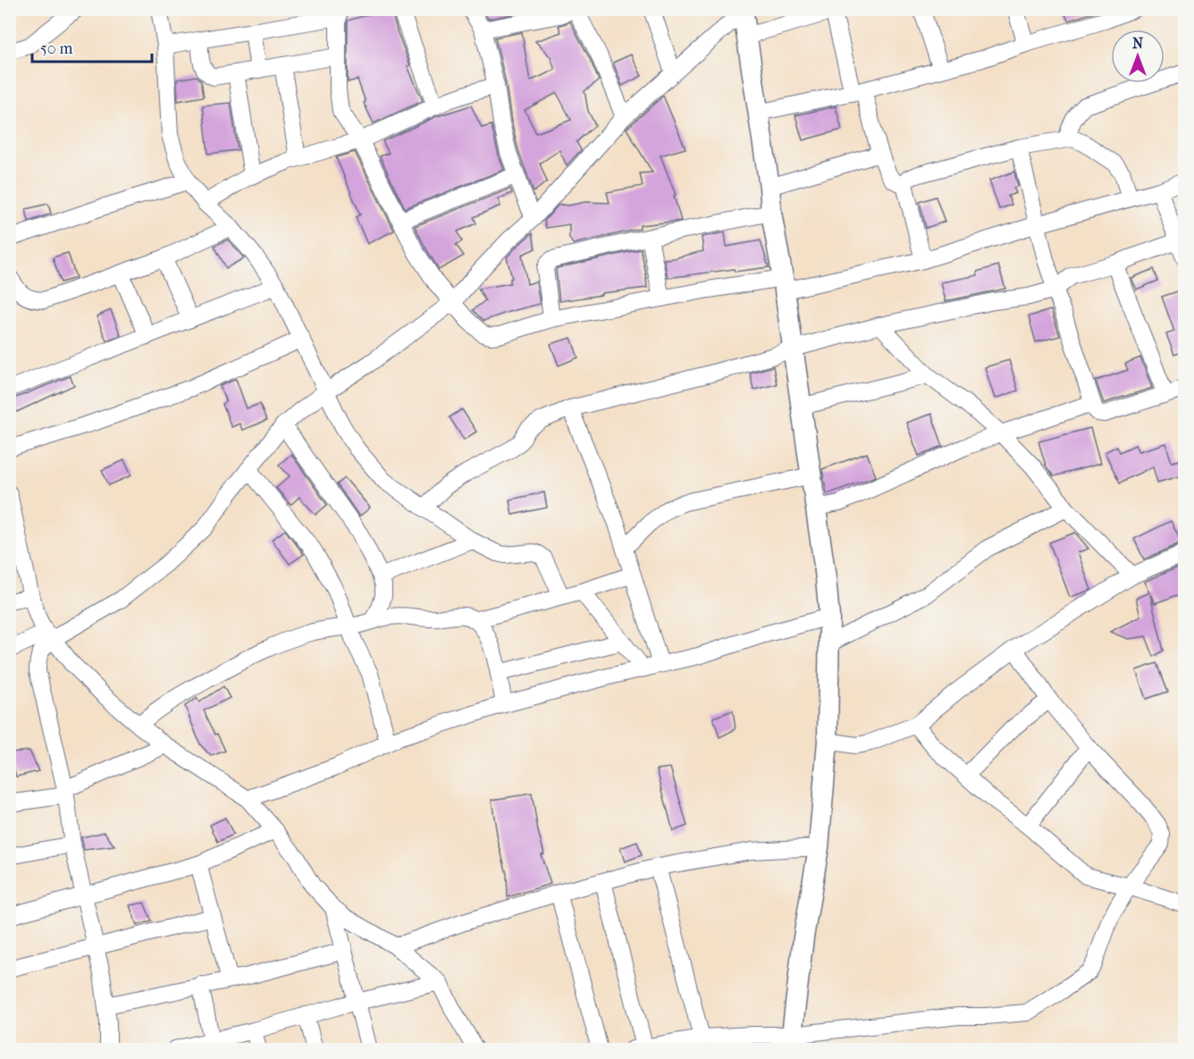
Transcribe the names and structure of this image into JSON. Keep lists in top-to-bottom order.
{
  "scale_bar": "50 m",
  "north": "top"
}
